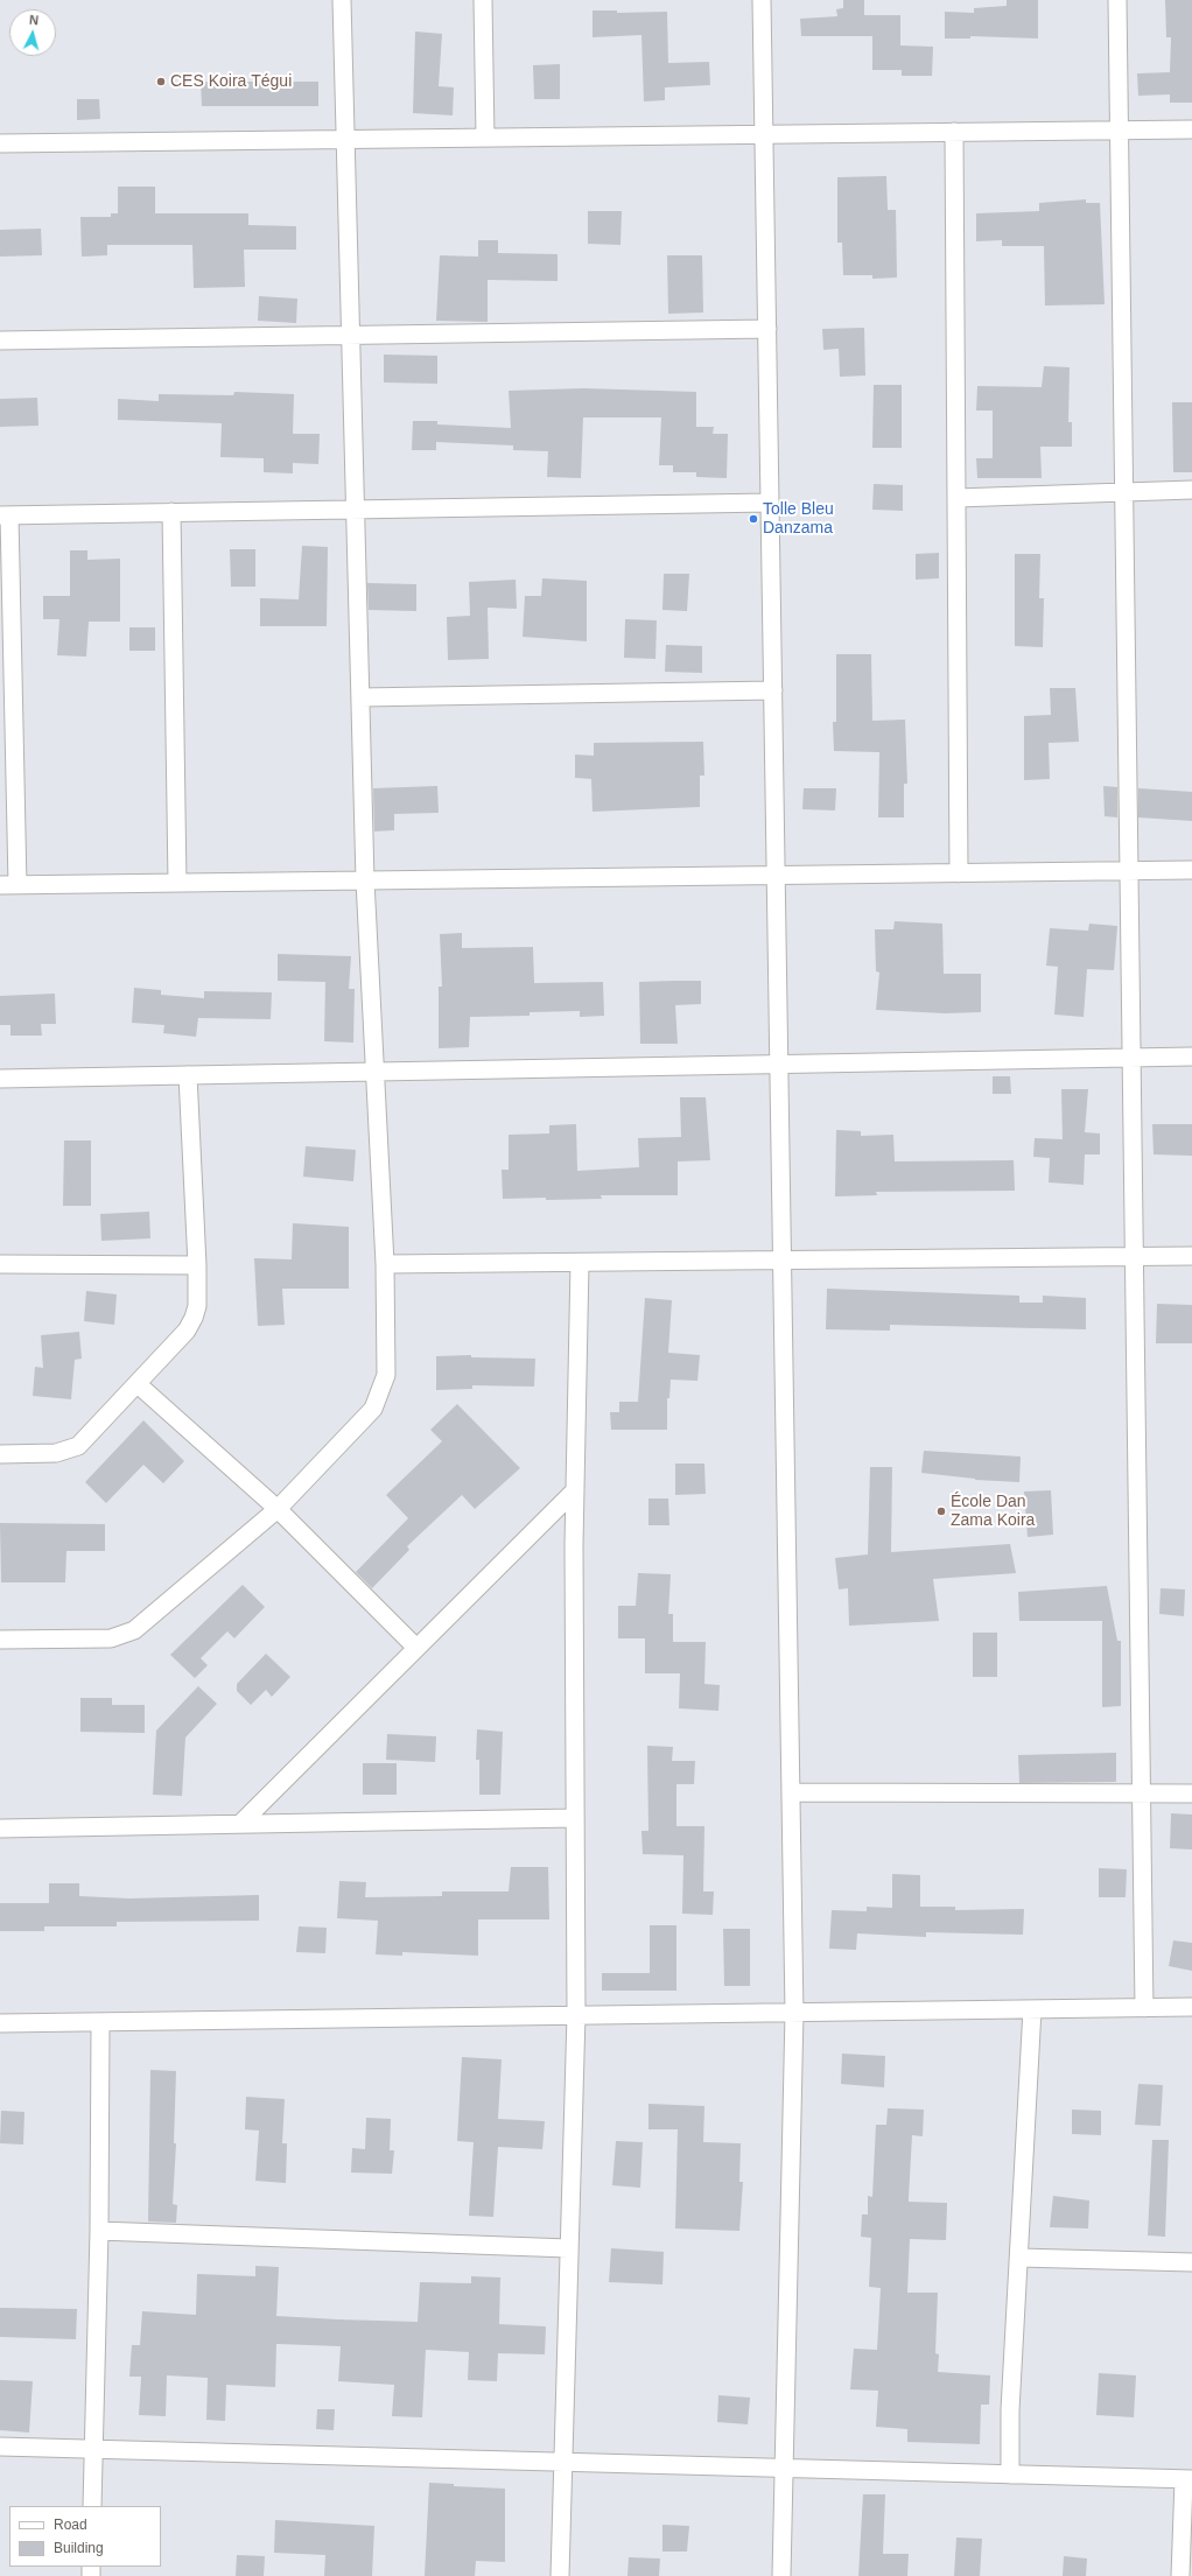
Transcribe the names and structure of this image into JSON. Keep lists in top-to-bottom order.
{
  "places": ["CES Koira Tégui", "Tolle Bleu Danzama", "École Dan Zama Koira"],
  "legend": ["Road", "Building"],
  "north": "top"
}
